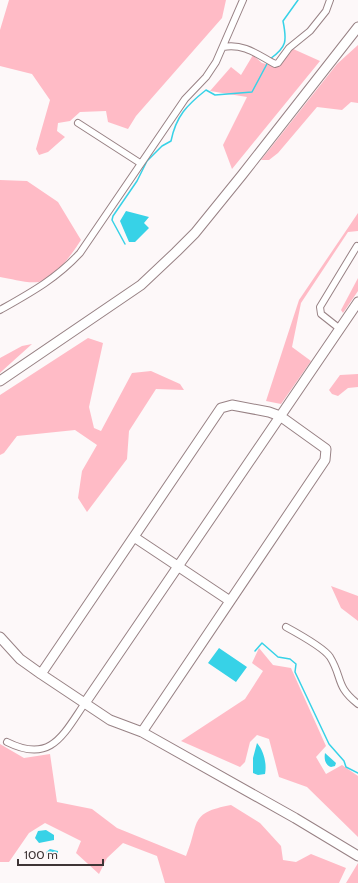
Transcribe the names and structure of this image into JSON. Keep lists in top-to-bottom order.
{
  "scale_bar": "100 m"
}
